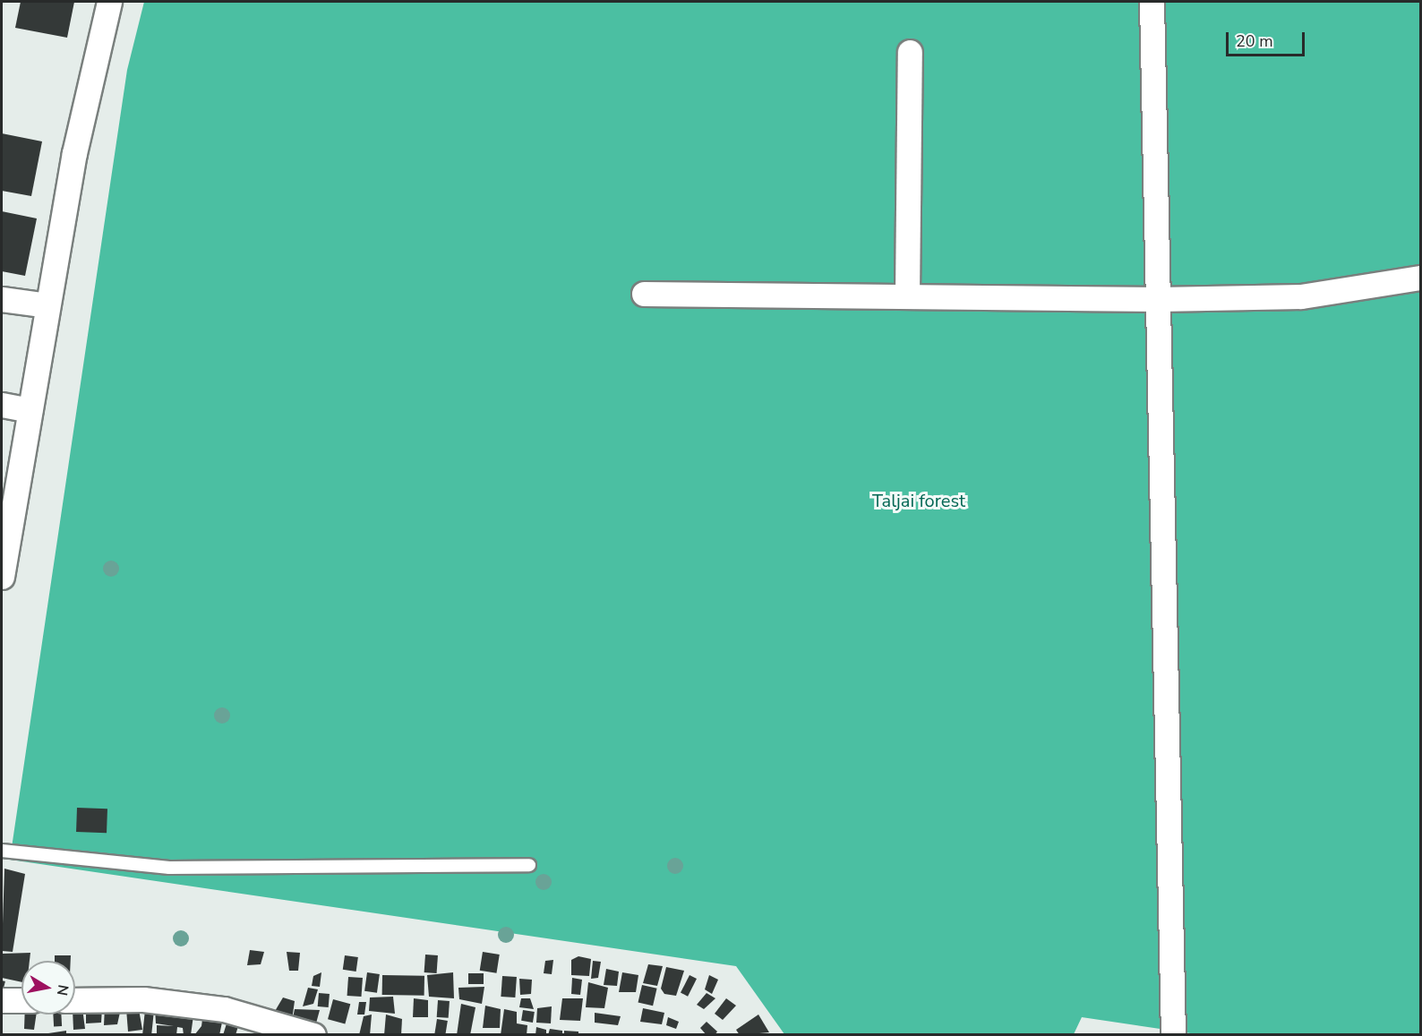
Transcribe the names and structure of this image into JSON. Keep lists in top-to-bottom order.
{
  "parks": ["Taljai forest"],
  "scale_bar": "20 m",
  "north": "right"
}
